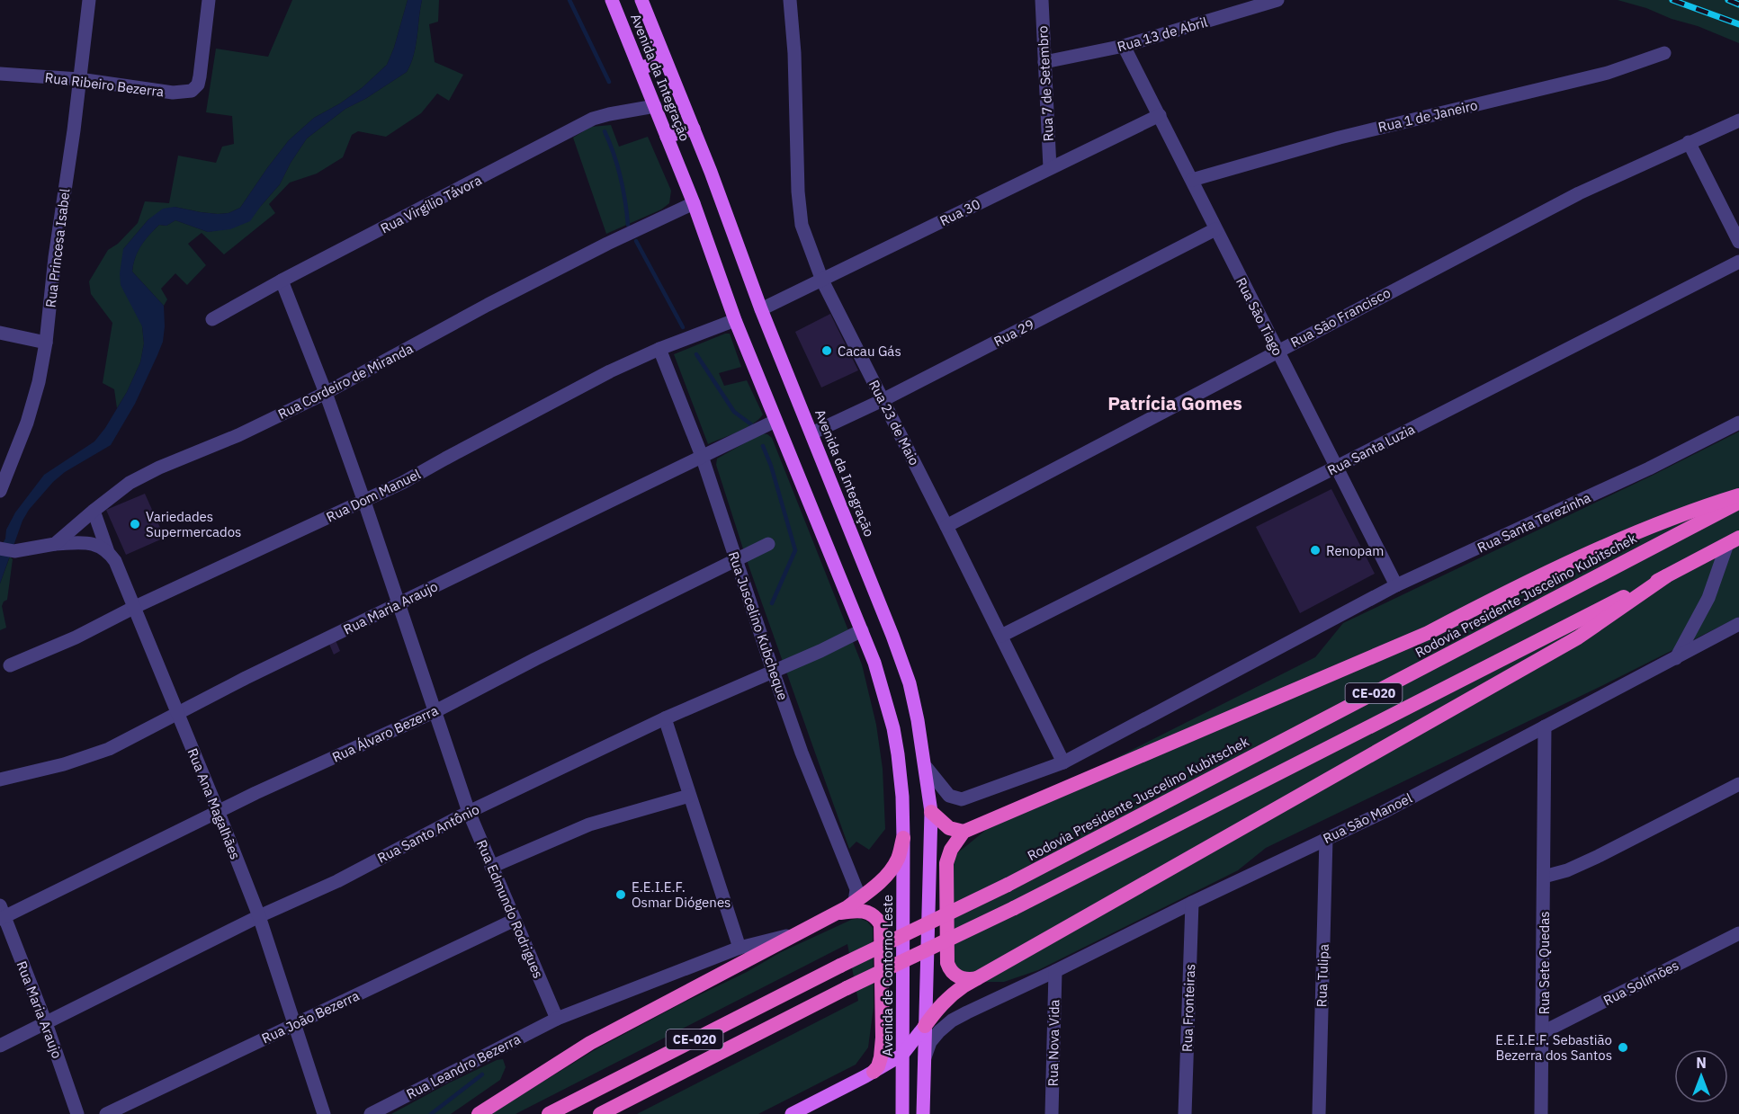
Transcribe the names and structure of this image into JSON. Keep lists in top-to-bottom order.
{
  "streets": {
    "highway": ["Rodovia Presidente Juscelino Kubitschek", "CE-020"],
    "main road": ["Avenida da Integração", "Avenida de Contorno Leste"],
    "street": [
      "Rua 13 de Abril",
      "Rua 7 de Setembro",
      "Rua Ribeiro Bezerra",
      "Rua 1 de Janeiro",
      "Rua Virgílio Távora",
      "Rua 30",
      "Rua Princesa Isabel",
      "Rua São Tiago",
      "Rua São Francisco",
      "Rua 29",
      "Rua Cordeiro de Miranda",
      "Rua 23 de Maio",
      "Rua Santa Luzia",
      "Rua Dom Manuel",
      "Rua Santa Terezinha",
      "Rua Maria Araujo",
      "Rua Juscelino Kubcheque",
      "Rua Álvaro Bezerra",
      "Rua Ana Magalhães",
      "Rua São Manoel",
      "Rua Santo Antônio",
      "Rua Edmundo Rodrigues",
      "Rua Sete Quedas",
      "Rua Tulipa",
      "Rua Solimões",
      "Rua Fronteiras",
      "Rua João Bezerra",
      "Rua Nova Vida",
      "Rua Leandro Bezerra"
    ]
  },
  "crossings": [
    ["Rua 13 de Abril", "Rua 7 de Setembro"],
    ["Rua 13 de Abril", "Rua São Tiago"],
    ["Avenida da Integração", "Rua Virgílio Távora"],
    ["Avenida da Integração", "Rua 30"],
    ["Avenida da Integração", "Rua 29"],
    ["Avenida da Integração", "Rua Cordeiro de Miranda"],
    ["Avenida da Integração", "Rua Dom Manuel"],
    ["Avenida da Integração", "Rua Maria Araujo"],
    ["Avenida da Integração", "Rua Santo Antônio"],
    ["Avenida da Integração", "Avenida de Contorno Leste"],
    ["Rua 7 de Setembro", "Rua 30"],
    ["Rua Ribeiro Bezerra", "Rua Princesa Isabel"],
    ["Rua 1 de Janeiro", "Rua São Tiago"],
    ["Rua Virgílio Távora", "Rua Edmundo Rodrigues"],
    ["Rua 30", "Rua São Tiago"],
    ["Rua 30", "Rua 23 de Maio"],
    ["Rua São Tiago", "Rua São Francisco"],
    ["Rua São Tiago", "Rua 29"],
    ["Rua São Tiago", "Rua Santa Luzia"],
    ["Rua São Tiago", "Rua Santa Terezinha"],
    ["Rua São Francisco", "Rua 23 de Maio"],
    ["Rua 29", "Rua 23 de Maio"],
    ["Rua Cordeiro de Miranda", "Rua Ana Magalhães"],
    ["Rua Cordeiro de Miranda", "Rua Edmundo Rodrigues"],
    ["Rua 23 de Maio", "Rua Santa Luzia"],
    ["Rua 23 de Maio", "Rua Santa Terezinha"],
    ["Rua Dom Manuel", "Rua Juscelino Kubcheque"],
    ["Rua Dom Manuel", "Rua Ana Magalhães"],
    ["Rua Dom Manuel", "Rua Edmundo Rodrigues"],
    ["Rua Maria Araujo", "Rua Juscelino Kubcheque"],
    ["Rua Maria Araujo", "Rua Álvaro Bezerra"],
    ["Rua Maria Araujo", "Rua Ana Magalhães"],
    ["Rua Maria Araujo", "Rua Santo Antônio"],
    ["Rua Maria Araujo", "Rua Edmundo Rodrigues"],
    ["Rua Juscelino Kubcheque", "Rua Álvaro Bezerra"],
    ["Rua Juscelino Kubcheque", "Rua Santo Antônio"],
    ["Rua Álvaro Bezerra", "Rua Ana Magalhães"],
    ["Rua Álvaro Bezerra", "Rua Edmundo Rodrigues"],
    ["Rua Ana Magalhães", "Rua Santo Antônio"],
    ["Rua Ana Magalhães", "Rua João Bezerra"],
    ["Rua São Manoel", "Rua Sete Quedas"],
    ["Rua São Manoel", "Rua Tulipa"],
    ["Rua São Manoel", "Rua Fronteiras"],
    ["Rua São Manoel", "Rua Nova Vida"],
    ["Rua Santo Antônio", "Rua Edmundo Rodrigues"],
    ["Rua Edmundo Rodrigues", "Rua João Bezerra"],
    ["Rua Edmundo Rodrigues", "Rua Leandro Bezerra"],
    ["Rua Sete Quedas", "Rua Solimões"]
  ],
  "districts": ["Patrícia Gomes"],
  "places": [
    "Cacau Gás",
    "Variedades Supermercados",
    "Renopam",
    "E.E.I.E.F. Osmar Diógenes",
    "E.E.I.E.F. Sebastião Bezerra dos Santos"
  ],
  "north": "top"
}
